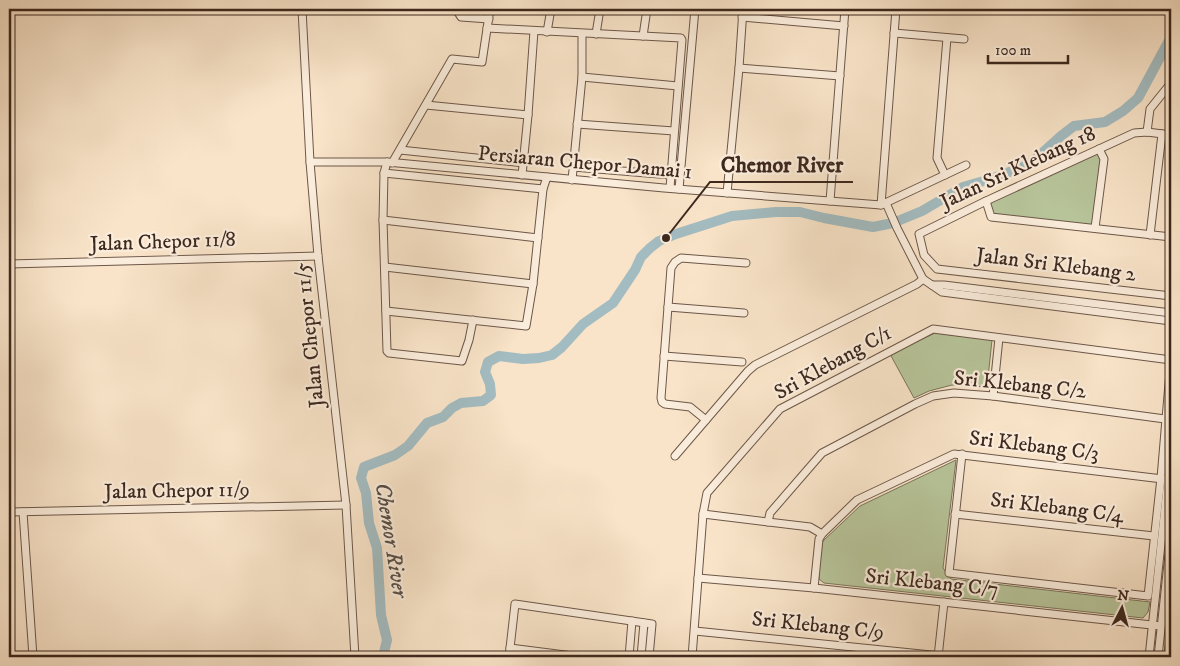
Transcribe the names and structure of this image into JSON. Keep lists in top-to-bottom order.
{
  "streets": {
    "street": [
      "Persiaran Chepor Damai 1",
      "Jalan Sri Klebang 18",
      "Jalan Chepor 11/8",
      "Jalan Sri Klebang 2",
      "Jalan Chepor 11/5",
      "Sri Klebang C/1",
      "Sri Klebang C/2",
      "Sri Klebang C/3",
      "Jalan Chepor 11/9",
      "Sri Klebang C/4",
      "Sri Klebang C/7",
      "Sri Klebang C/9"
    ]
  },
  "crossings": [
    ["Persiaran Chepor Damai 1", "Jalan Chepor 11/5"],
    ["Jalan Sri Klebang 18", "Jalan Sri Klebang 2"],
    ["Jalan Chepor 11/8", "Jalan Chepor 11/5"],
    ["Jalan Chepor 11/5", "Jalan Chepor 11/9"],
    ["Sri Klebang C/1", "Sri Klebang C/7"],
    ["Sri Klebang C/1", "Sri Klebang C/9"]
  ],
  "water": ["Chemor River"],
  "places": ["Chemor River"],
  "scale_bar": "100 m",
  "north": "top"
}
